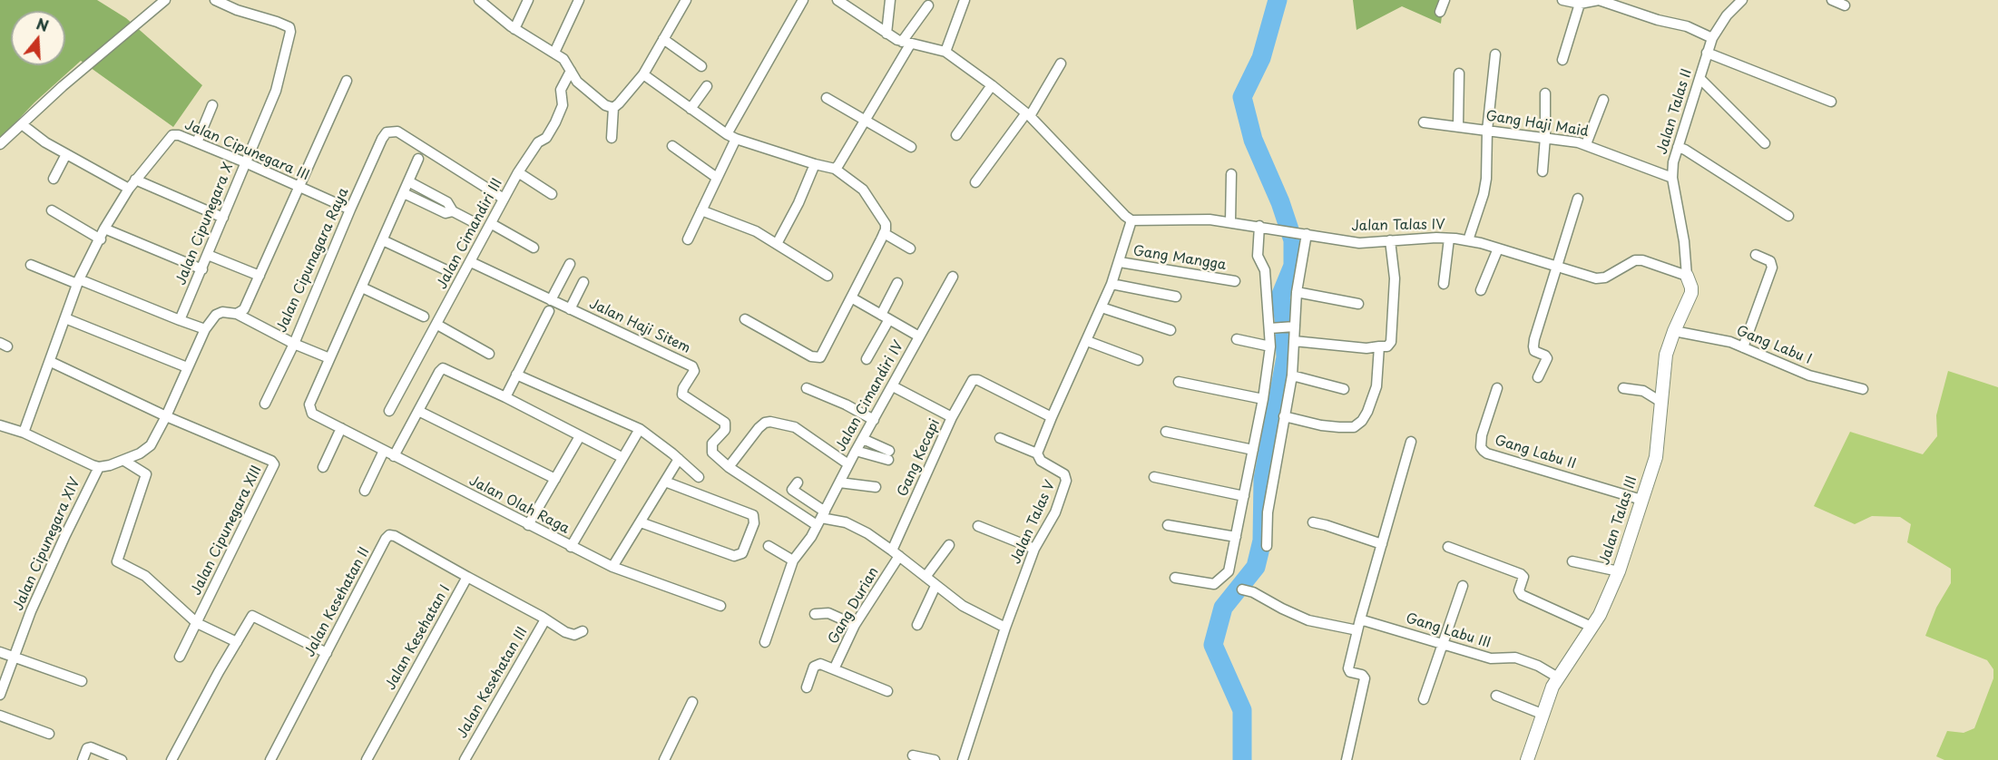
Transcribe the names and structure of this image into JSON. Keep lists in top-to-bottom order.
{
  "streets": {
    "street": [
      "Jalan Talas II",
      "Gang Haji Maid",
      "Jalan Cipunegara III",
      "Jalan Cipunegara X",
      "Jalan Talas IV",
      "Jalan Cimandiri III",
      "Gang Mangga",
      "Jalan Cipunagara Raya",
      "Jalan Haji Sitem",
      "Gang Labu I",
      "Jalan Cimandiri IV",
      "Gang Labu II",
      "Gang Kecapi",
      "Jalan Olah Raga",
      "Jalan Talas III",
      "Jalan Talas V",
      "Jalan Cipunegara XIII",
      "Jalan Cipunegara XIV",
      "Jalan Kesehatan II",
      "Gang Durian",
      "Gang Labu III",
      "Jalan Kesehatan I",
      "Jalan Kesehatan III"
    ]
  },
  "crossings": [
    ["Jalan Talas II", "Gang Haji Maid"],
    ["Jalan Talas II", "Jalan Talas IV"],
    ["Jalan Talas II", "Jalan Talas III"],
    ["Jalan Cipunegara III", "Jalan Cipunegara X"],
    ["Jalan Cipunegara III", "Jalan Cipunagara Raya"],
    ["Jalan Talas IV", "Jalan Talas III"],
    ["Jalan Cimandiri III", "Jalan Cipunagara Raya"],
    ["Jalan Cimandiri III", "Jalan Haji Sitem"],
    ["Jalan Haji Sitem", "Jalan Cimandiri IV"],
    ["Jalan Haji Sitem", "Gang Kecapi"],
    ["Jalan Haji Sitem", "Jalan Talas V"],
    ["Jalan Haji Sitem", "Gang Durian"],
    ["Gang Labu I", "Jalan Talas III"],
    ["Gang Labu II", "Jalan Talas III"],
    ["Gang Kecapi", "Gang Durian"],
    ["Jalan Talas III", "Gang Labu III"],
    ["Jalan Kesehatan II", "Jalan Kesehatan I"],
    ["Jalan Kesehatan I", "Jalan Kesehatan III"]
  ],
  "north": "top"
}
